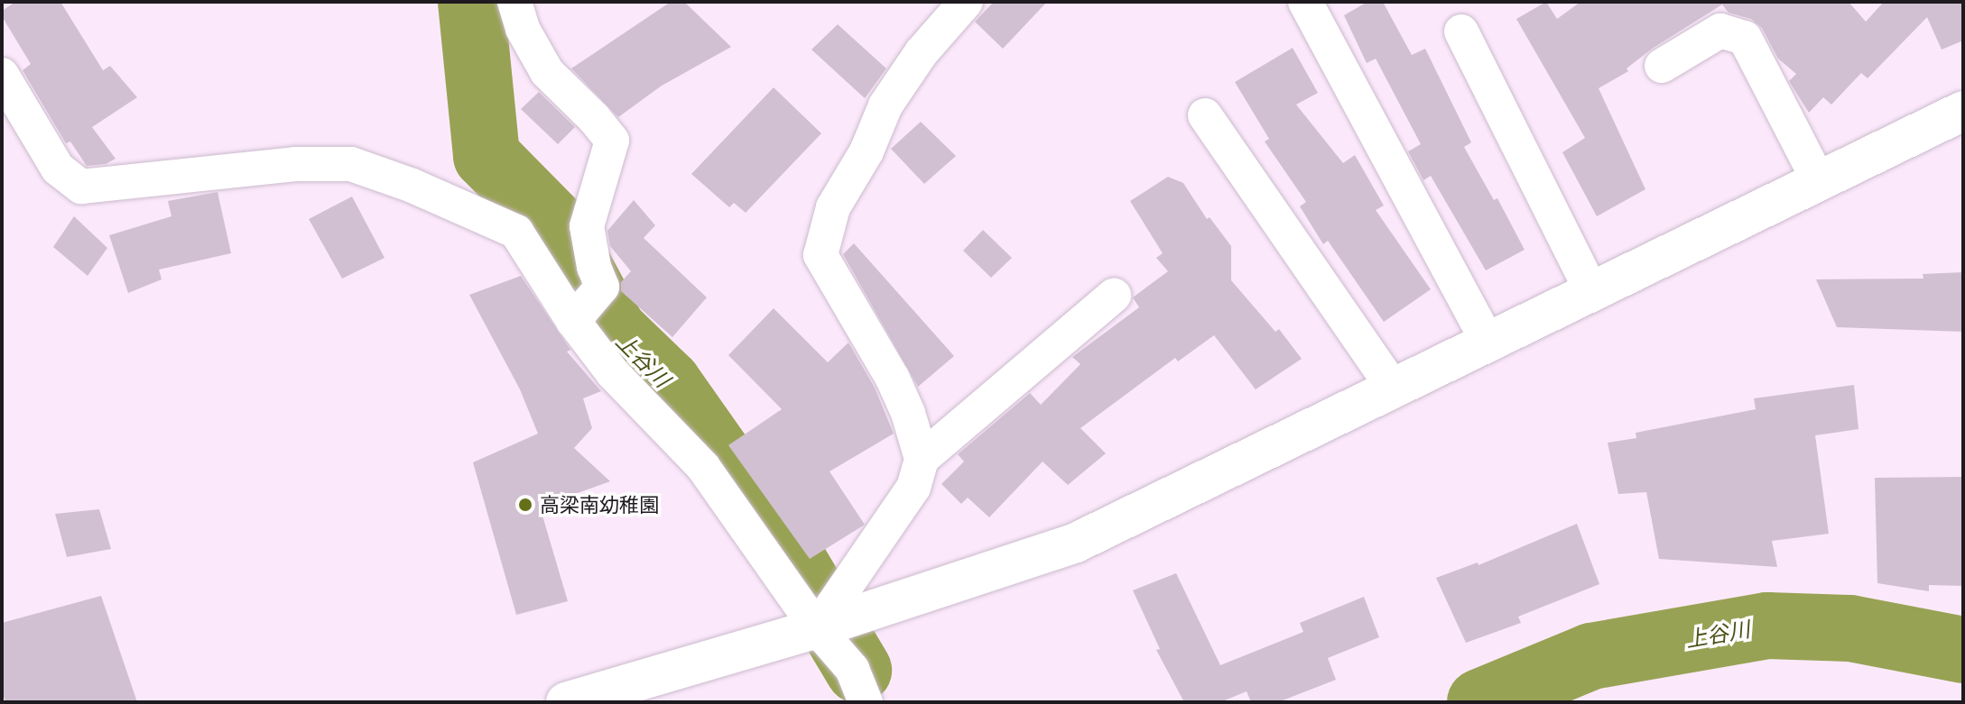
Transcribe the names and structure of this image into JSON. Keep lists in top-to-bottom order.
{
  "water": ["上谷川"],
  "places": ["高梁南幼稚園"]
}
